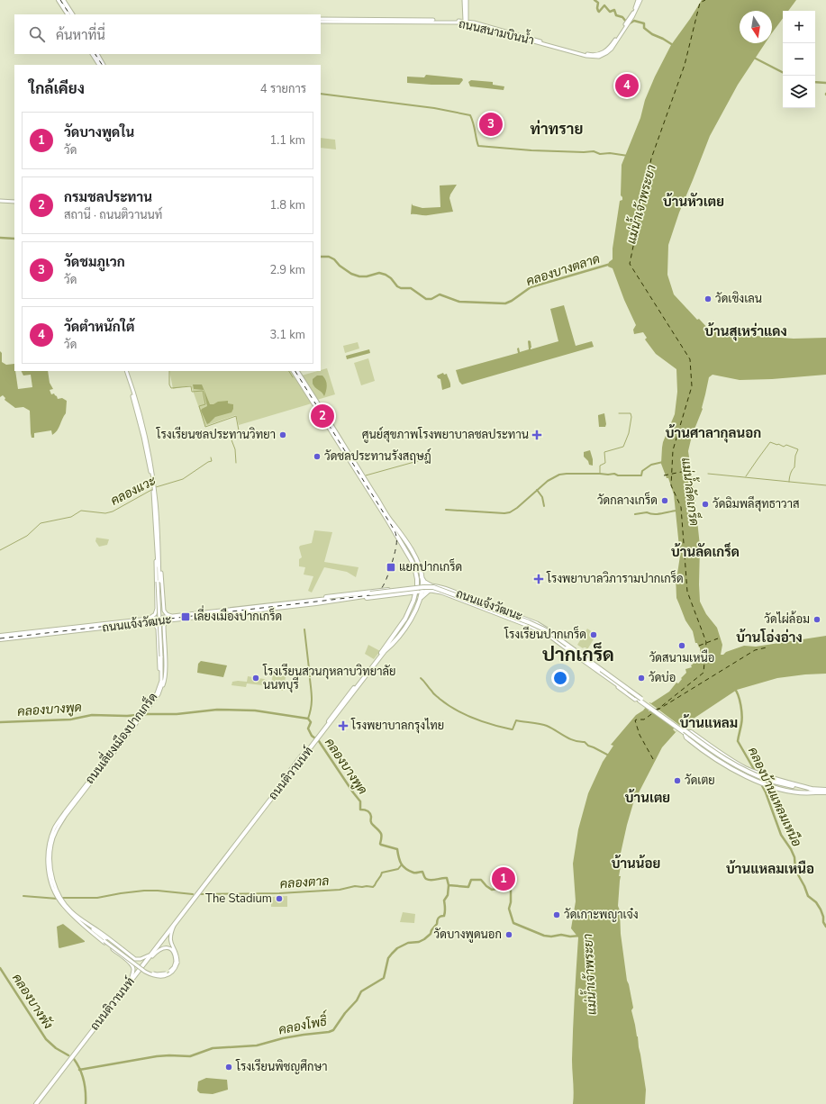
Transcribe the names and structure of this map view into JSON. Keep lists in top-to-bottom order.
{
  "streets": {
    "main road": [
      "ถนนสนามบินน้ำ",
      "ถนนแจ้งวัฒนะ",
      "ถนนเลี่ยงเมืองปากเกร็ด",
      "ถนนติวานนท์"
    ]
  },
  "crossings": [
    ["ถนนแจ้งวัฒนะ", "ถนนติวานนท์"]
  ],
  "districts": [
    "ท่าทราย",
    "บ้านหัวเตย",
    "บ้านสุเหร่าแดง",
    "บ้านศาลากุลนอก",
    "บ้านลัดเกร็ด",
    "บ้านโอ่งอ่าง",
    "ปากเกร็ด",
    "บ้านแหลม",
    "บ้านเตย",
    "บ้านน้อย",
    "บ้านแหลมเหนือ"
  ],
  "water": [
    "แม่น้ำเจ้าพระยา",
    "คลองบางตลาด",
    "คลองแวะ",
    "แม่น้ำลัดเกร็ด",
    "คลองบางพูด",
    "คลองบ้านแหลมเหนือ",
    "คลองตาล",
    "คลองบางพัง",
    "คลองโพธิ์"
  ],
  "places": {
    "other": [
      "วัดเชิงเลน",
      "โรงเรียนชลประทานวิทยา",
      "วัดชลประทานรังสฤษฎ์",
      "วัดกลางเกร็ด",
      "วัดฉิมพลีสุทธาวาส",
      "วัดไผ่ล้อม",
      "โรงเรียนปากเกร็ด",
      "วัดสนามเหนือ",
      "โรงเรียนสวนกุหลาบวิทยาลัย นนทบุรี",
      "วัดบ่อ",
      "วัดเตย",
      "The Stadium",
      "วัดเกาะพญาเจ๋ง",
      "วัดบางพูดนอก",
      "โรงเรียนพิชญศึกษา"
    ],
    "health": ["ศูนย์สุขภาพโรงพยาบาลชลประทาน", "โรงพยาบาลวิภารามปากเกร็ด", "โรงพยาบาลกรุงไทย"],
    "transit": ["แยกปากเกร็ด", "เลี่ยงเมืองปากเกร็ด"]
  },
  "north": "bottom",
  "page": {
    "map_buttons": ["+", "−"],
    "search": "ค้นหาที่นี่",
    "heading": ["ใกล้เคียง", "4 รายการ"],
    "pins": [
      "4",
      "3",
      "2",
      "1"
    ],
    "list": [
      {
        "mark": "1",
        "name": "วัดบางพูดใน",
        "note": "วัด",
        "value": "1.1 km"
      },
      {
        "mark": "2",
        "name": "กรมชลประทาน",
        "note": "สถานี · ถนนติวานนท์",
        "value": "1.8 km"
      },
      {
        "mark": "3",
        "name": "วัดชมภูเวก",
        "note": "วัด",
        "value": "2.9 km"
      },
      {
        "mark": "4",
        "name": "วัดตำหนักใต้",
        "note": "วัด",
        "value": "3.1 km"
      }
    ]
  }
}
